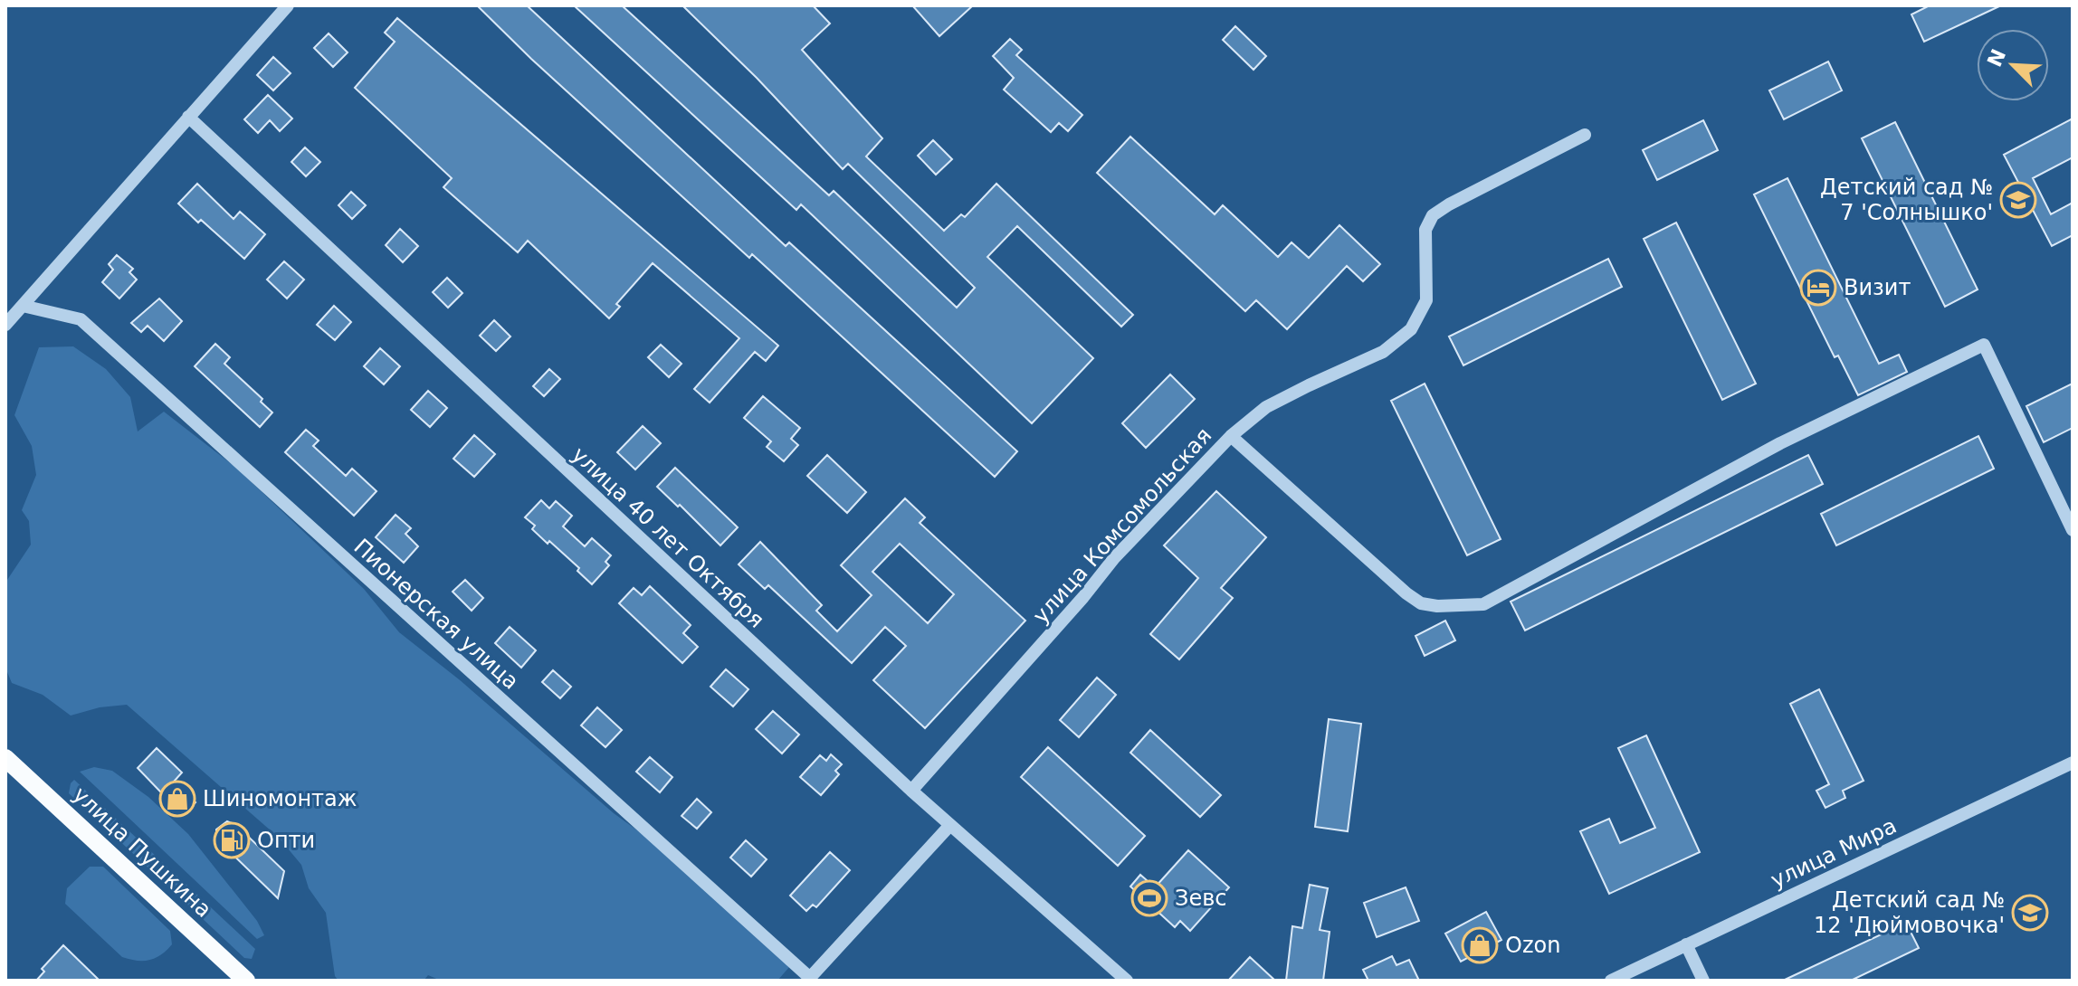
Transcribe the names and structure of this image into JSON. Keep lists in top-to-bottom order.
{
  "streets": {
    "main road": ["улица Пушкина"],
    "street": [
      "улица Комсомольская",
      "улица 40 лет Октября",
      "Пионерская улица",
      "улица Мира"
    ]
  },
  "crossings": [
    ["улица Комсомольская", "улица 40 лет Октября"]
  ],
  "places": {
    "school or university": ["Детский сад № 7 'Солнышко'", "Детский сад № 12 'Дюймовочка'"],
    "hotel": ["Визит"],
    "shop": ["Шиномонтаж", "Ozon"],
    "fuel station": ["Опти"],
    "sports": ["Зевс"]
  },
  "north": "top left"
}
